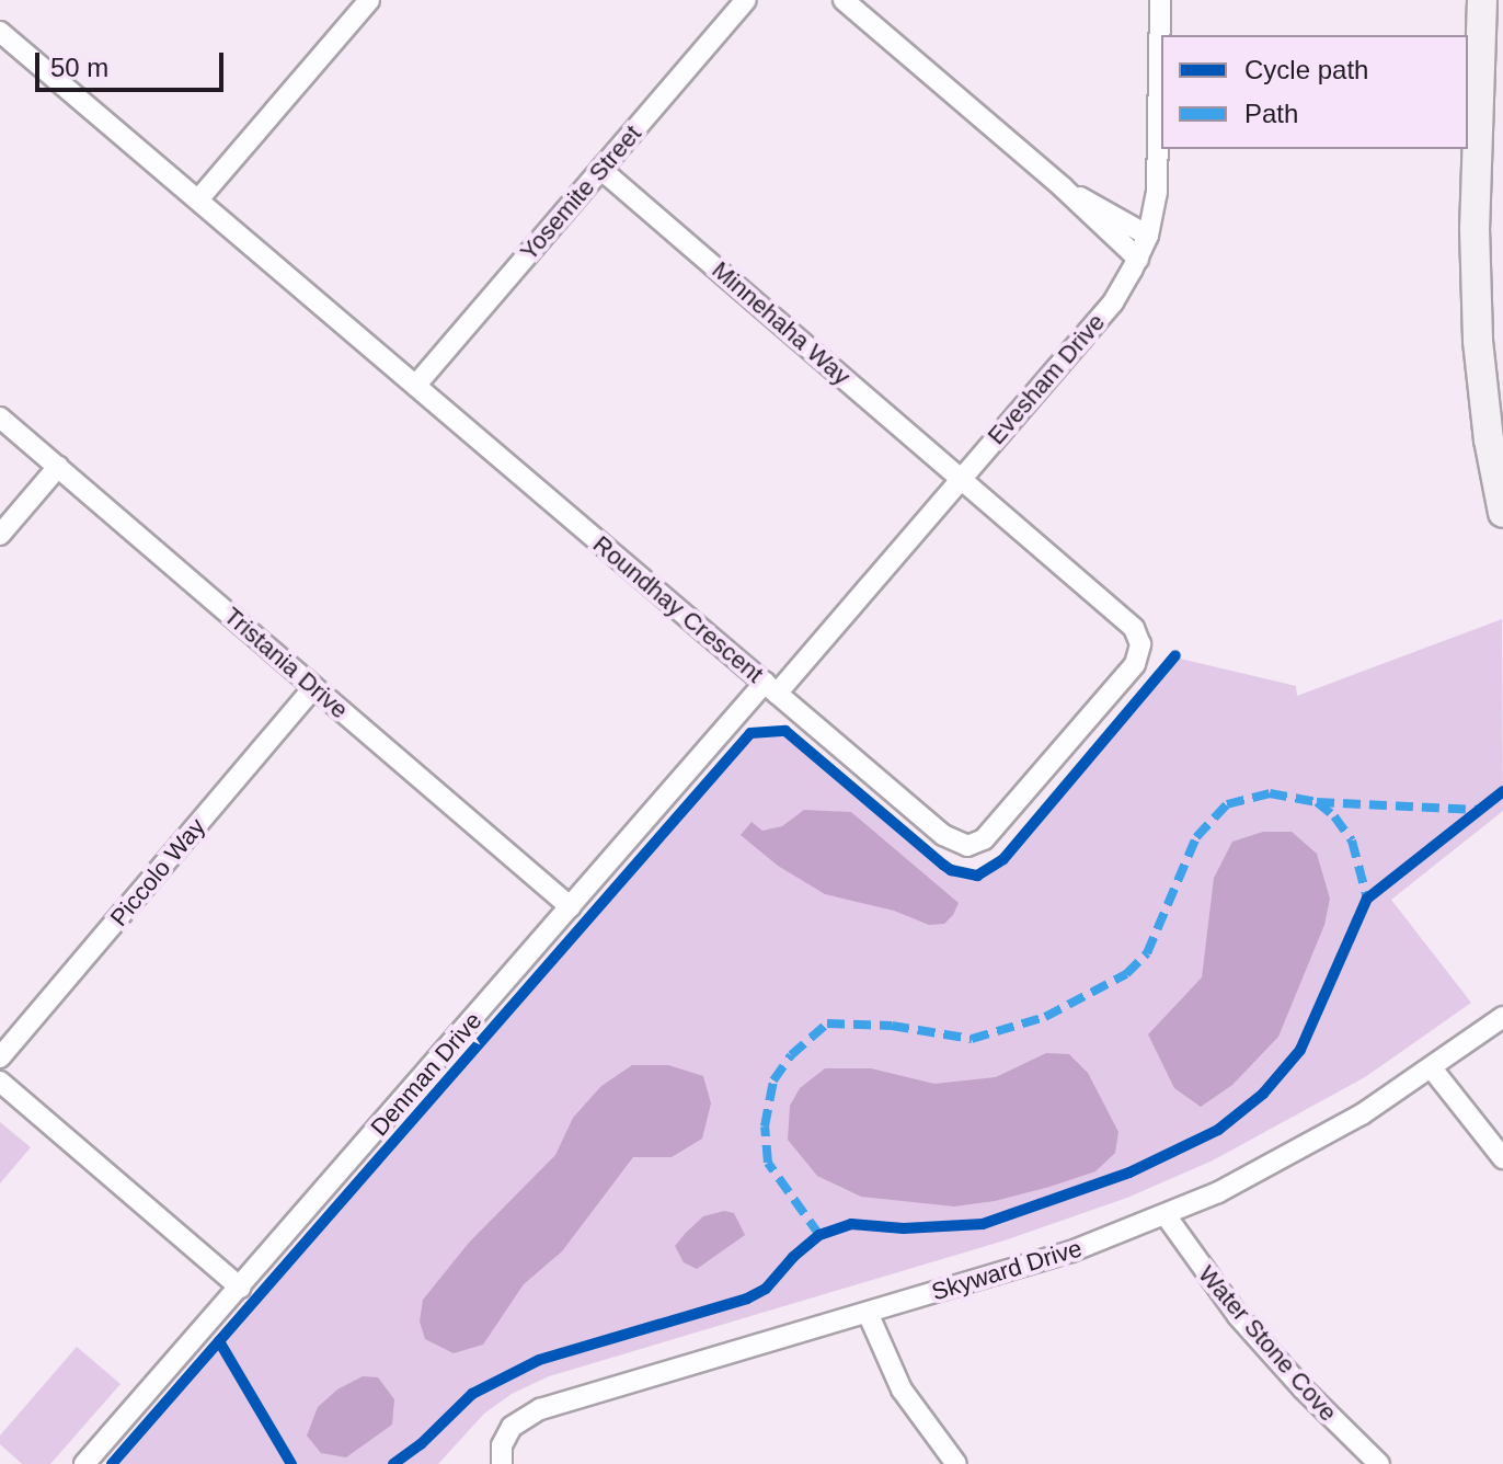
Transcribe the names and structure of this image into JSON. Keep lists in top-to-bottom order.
{
  "streets": {
    "street": [
      "Yosemite Street",
      "Minnehaha Way",
      "Evesham Drive",
      "Roundhay Crescent",
      "Tristania Drive",
      "Piccolo Way",
      "Denman Drive",
      "Skyward Drive",
      "Water Stone Cove"
    ]
  },
  "crossings": [
    ["Yosemite Street", "Minnehaha Way"],
    ["Yosemite Street", "Roundhay Crescent"],
    ["Minnehaha Way", "Evesham Drive"],
    ["Minnehaha Way", "Roundhay Crescent"],
    ["Evesham Drive", "Roundhay Crescent"],
    ["Evesham Drive", "Denman Drive"],
    ["Roundhay Crescent", "Denman Drive"],
    ["Tristania Drive", "Piccolo Way"],
    ["Tristania Drive", "Denman Drive"],
    ["Skyward Drive", "Water Stone Cove"]
  ],
  "legend": ["Cycle path", "Path"],
  "scale_bar": "50 m"
}
